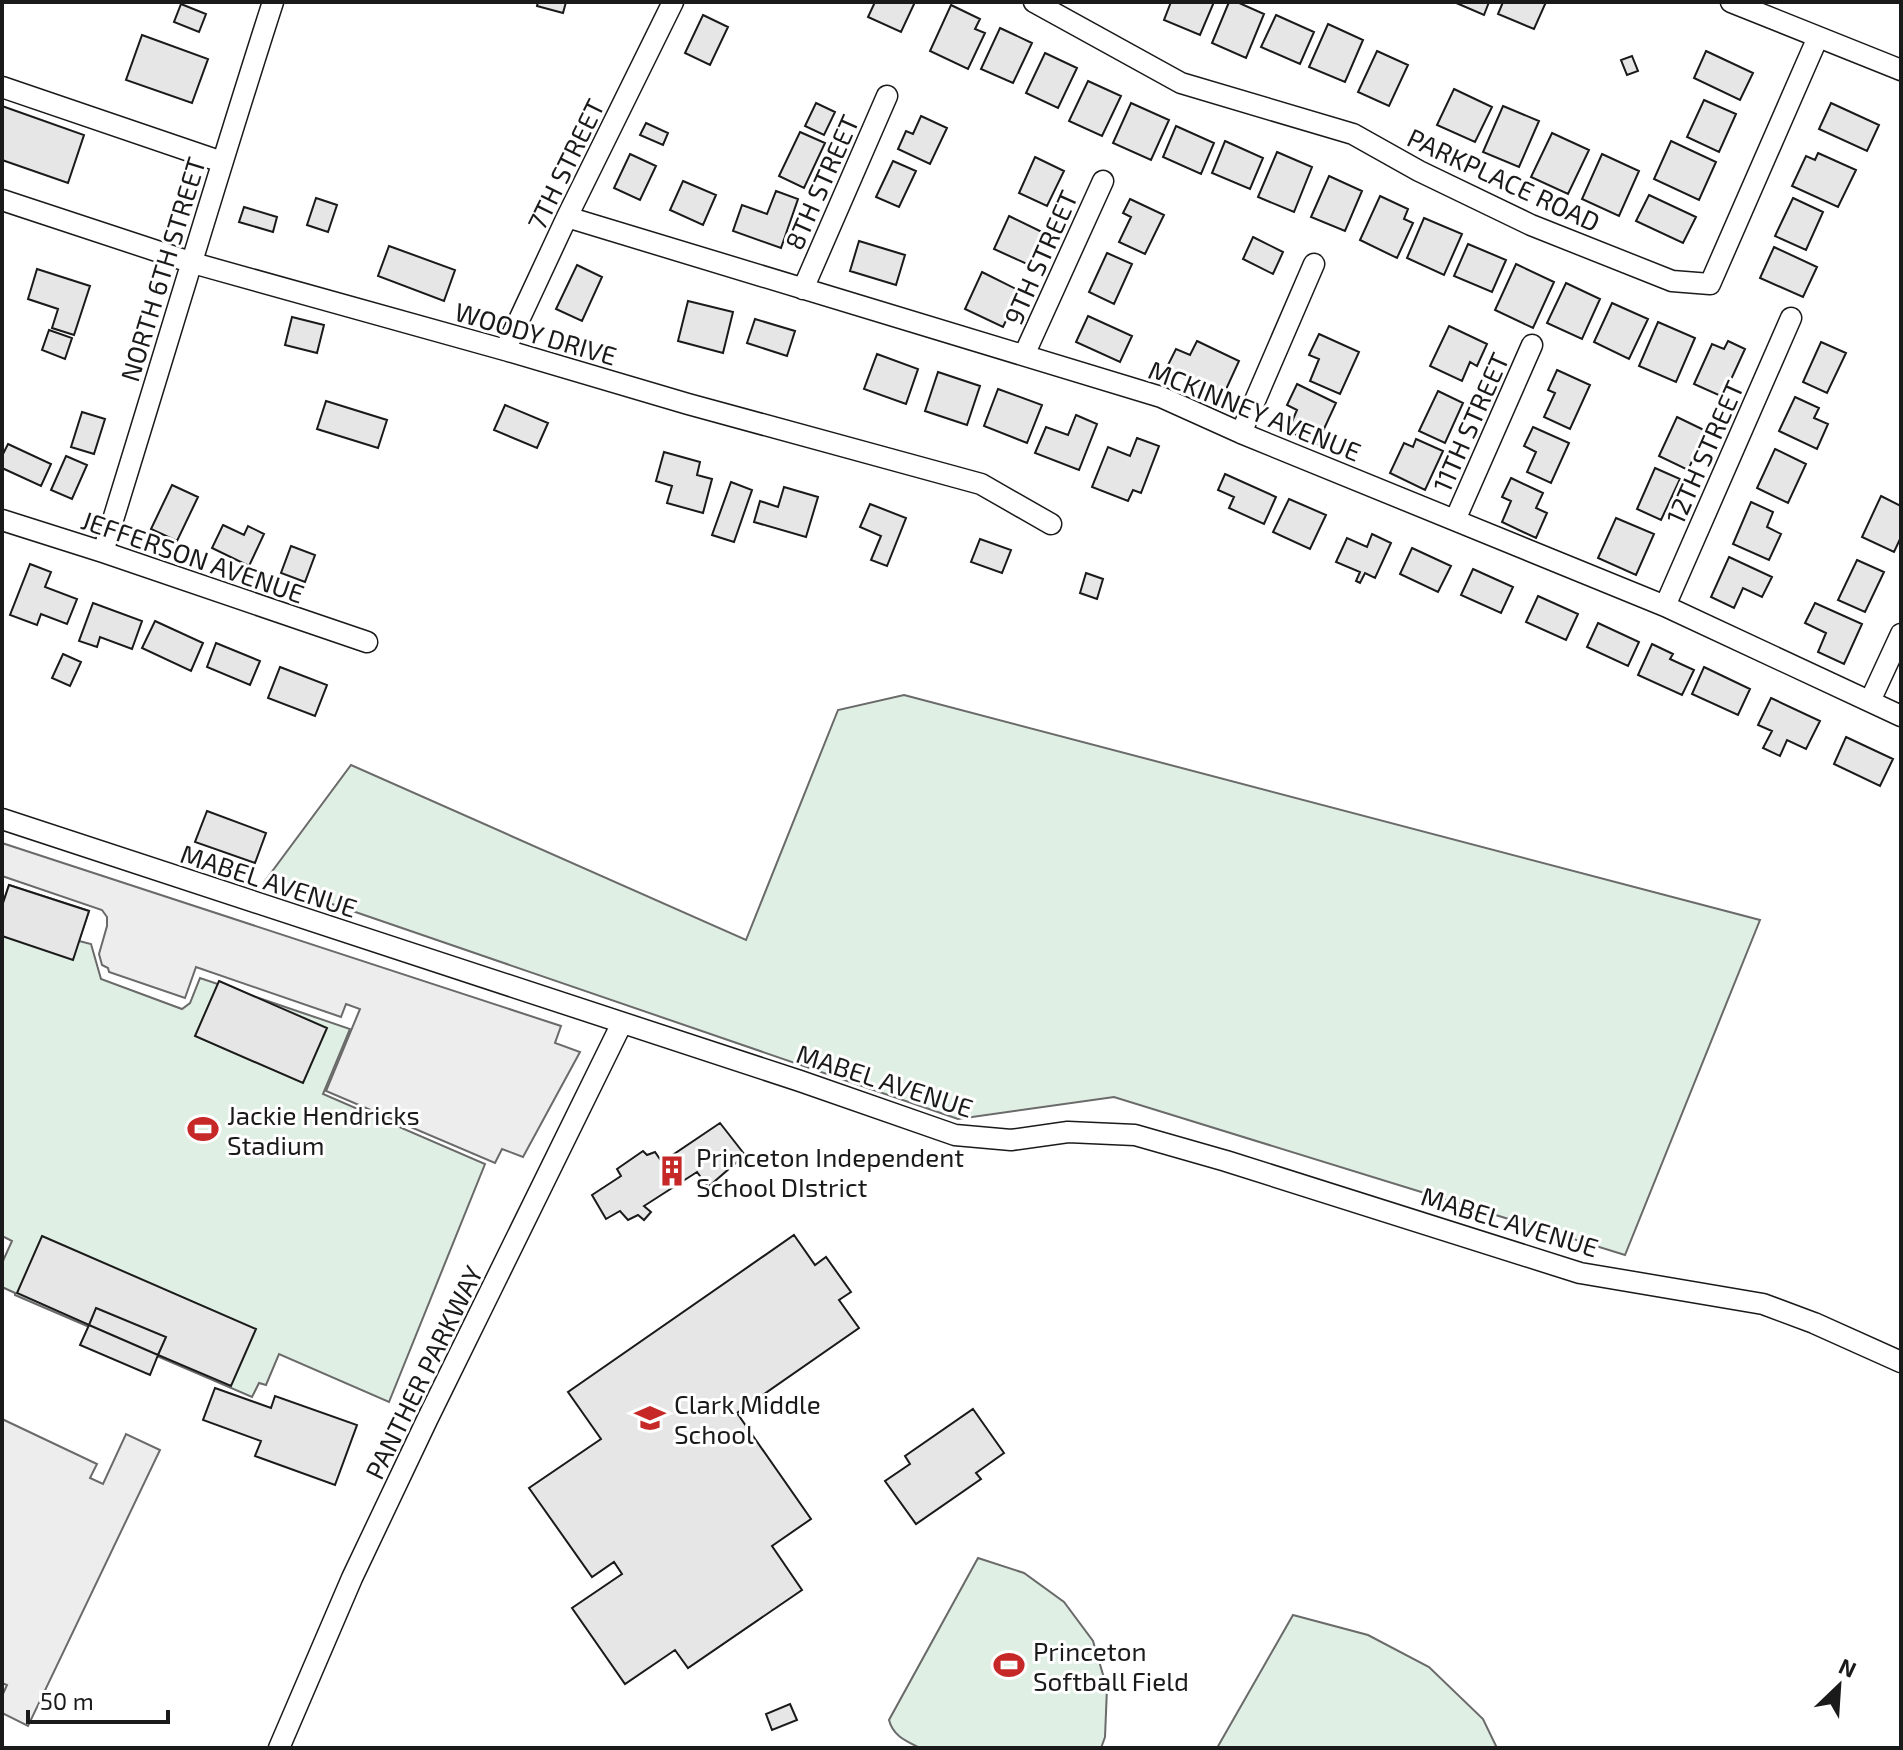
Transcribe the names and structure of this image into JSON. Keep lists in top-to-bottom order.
{
  "streets": {
    "street": [
      "7TH STREET",
      "PARKPLACE ROAD",
      "8TH STREET",
      "9TH STREET",
      "NORTH 6TH STREET",
      "WOODY DRIVE",
      "MCKINNEY AVENUE",
      "11TH STREET",
      "12TH STREET",
      "JEFFERSON AVENUE",
      "MABEL AVENUE",
      "PANTHER PARKWAY"
    ]
  },
  "crossings": [
    ["7TH STREET", "WOODY DRIVE"],
    ["7TH STREET", "MCKINNEY AVENUE"],
    ["8TH STREET", "MCKINNEY AVENUE"],
    ["9TH STREET", "MCKINNEY AVENUE"],
    ["NORTH 6TH STREET", "WOODY DRIVE"],
    ["NORTH 6TH STREET", "JEFFERSON AVENUE"],
    ["MCKINNEY AVENUE", "11TH STREET"],
    ["MCKINNEY AVENUE", "12TH STREET"],
    ["MABEL AVENUE", "PANTHER PARKWAY"]
  ],
  "places": {
    "sports": ["Jackie Hendricks Stadium", "Princeton Softball Field"],
    "building": ["Princeton Independent School DIstrict"],
    "school or university": ["Clark Middle School"]
  },
  "scale_bar": "50 m",
  "north": "top right"
}
